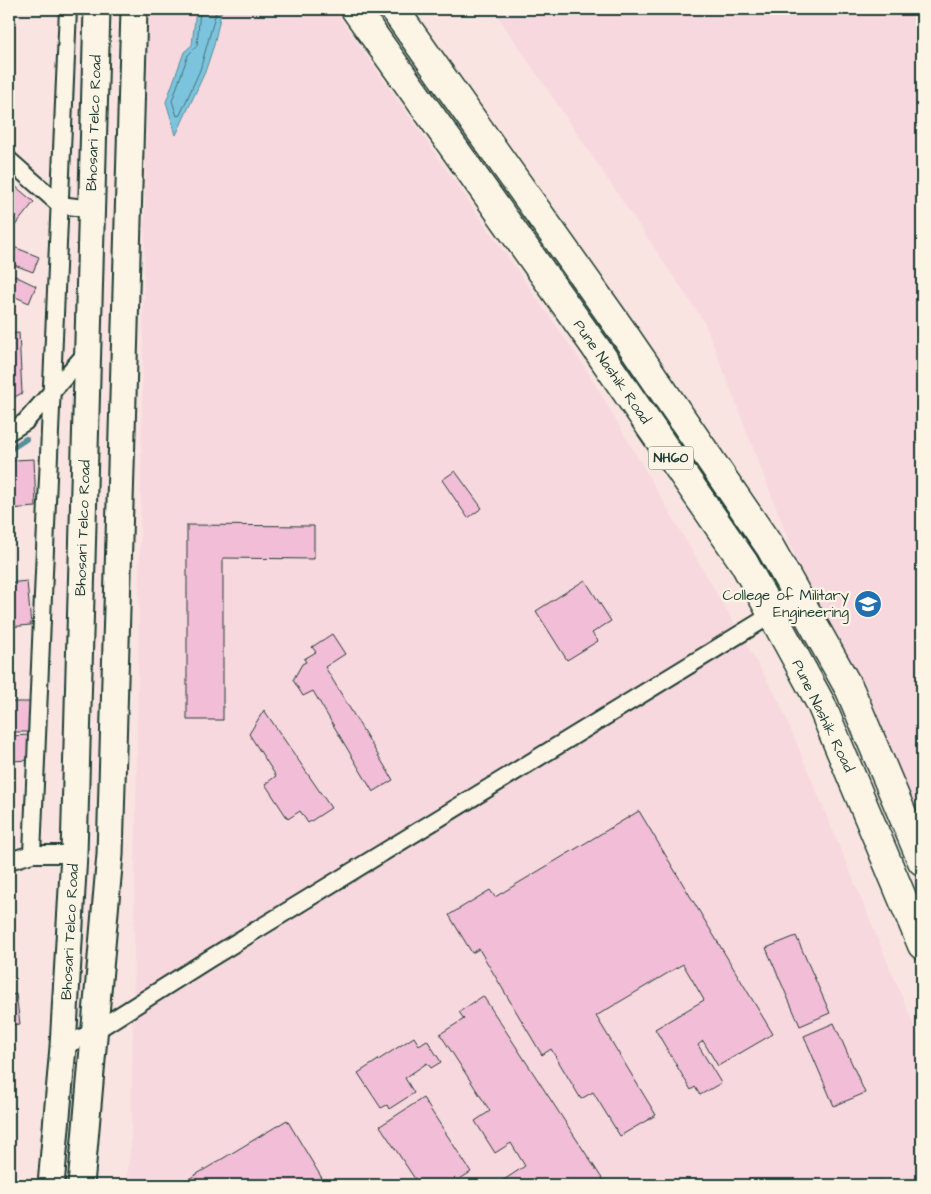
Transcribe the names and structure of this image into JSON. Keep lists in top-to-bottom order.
{
  "streets": {
    "highway": ["Pune Nashik Road", "NH60"],
    "main road": ["Bhosari Telco Road"]
  },
  "places": {
    "school or university": ["College of Military Engineering"]
  }
}
